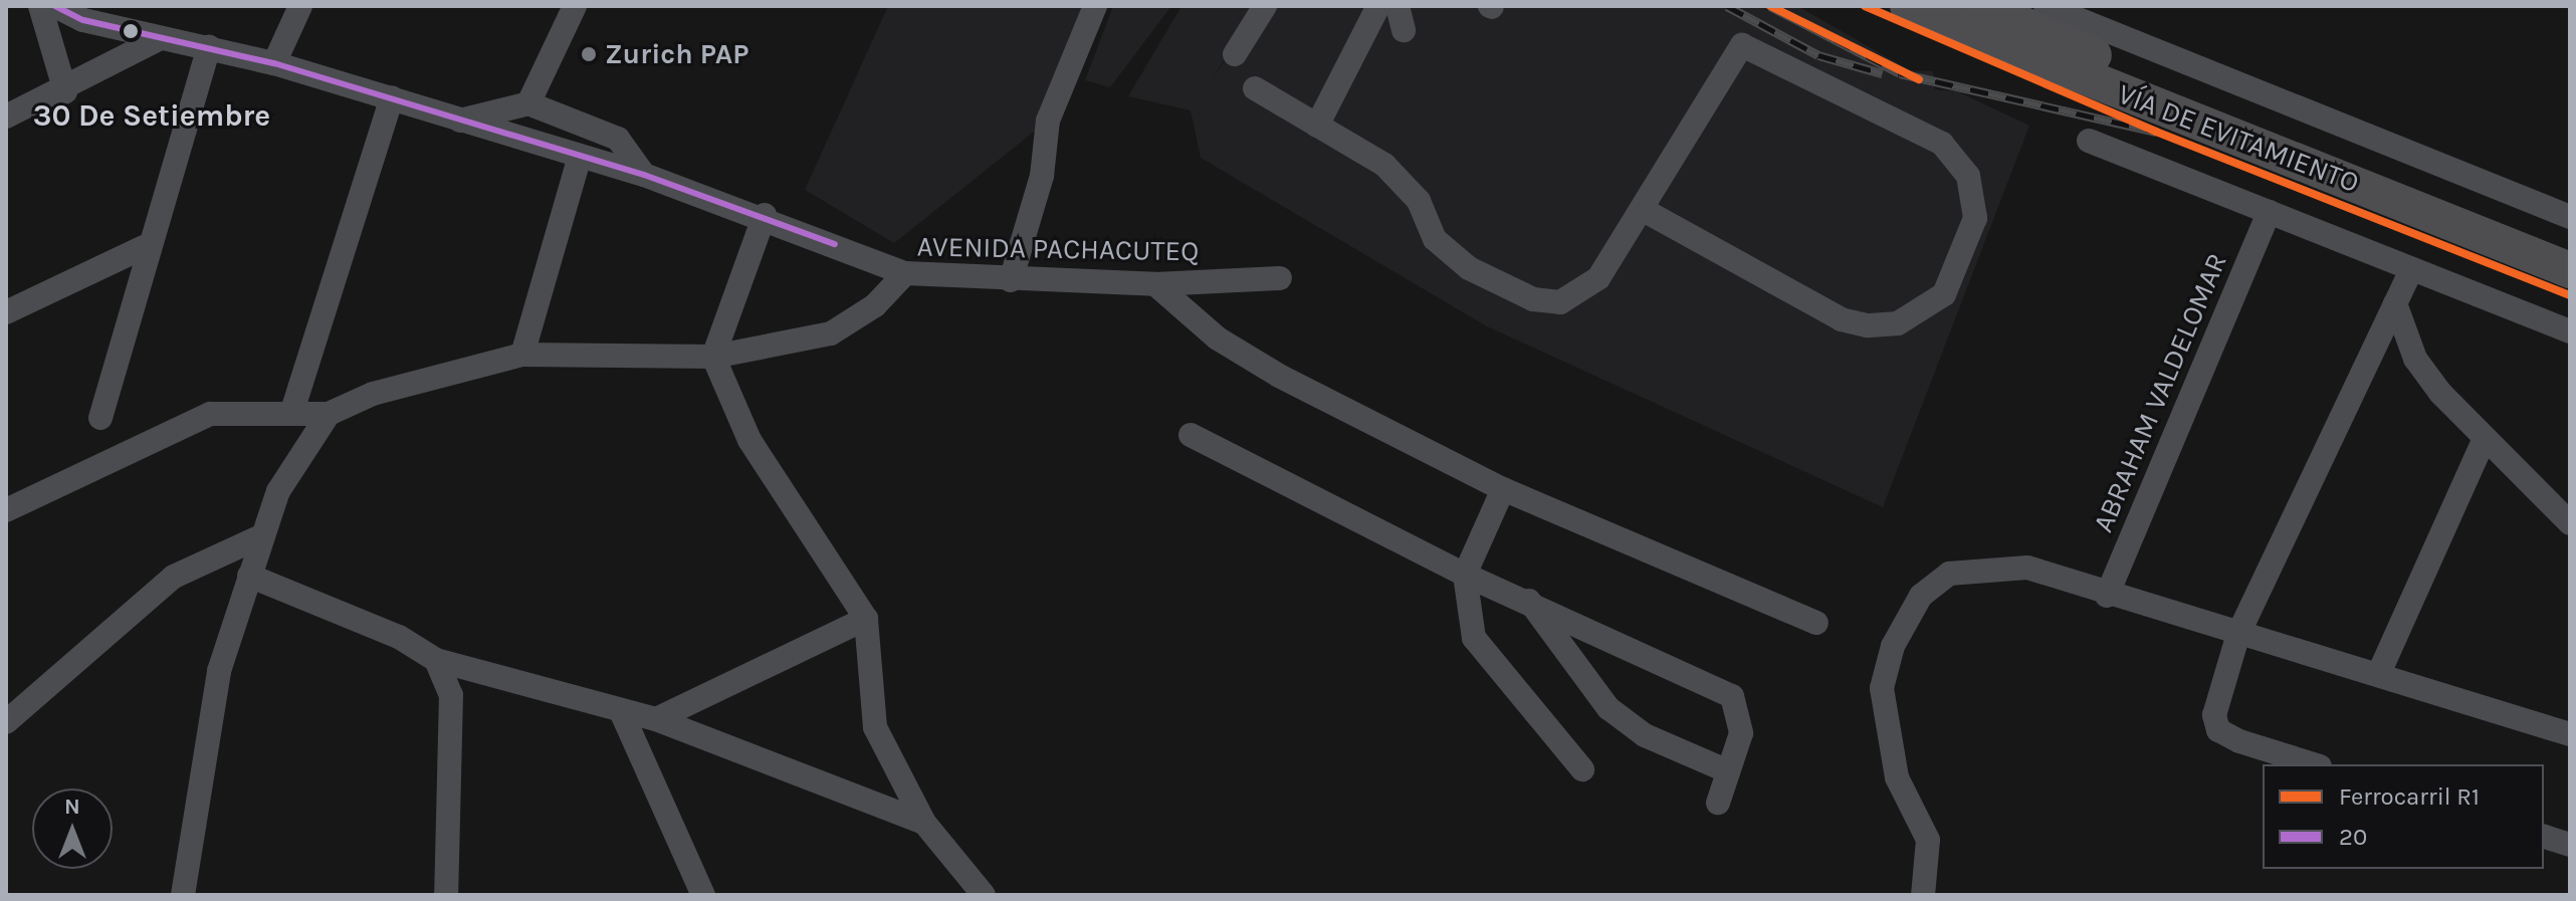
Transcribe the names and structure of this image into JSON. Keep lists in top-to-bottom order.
{
  "streets": {
    "highway": ["VÍA DE EVITAMIENTO"],
    "street": ["AVENIDA PACHACUTEQ", "ABRAHAM VALDELOMAR"]
  },
  "districts": ["30 De Setiembre"],
  "places": ["Zurich PAP"],
  "lines": ["rail line R1", "transit line 20"],
  "legend": ["Ferrocarril R1", "20"],
  "north": "top"
}
